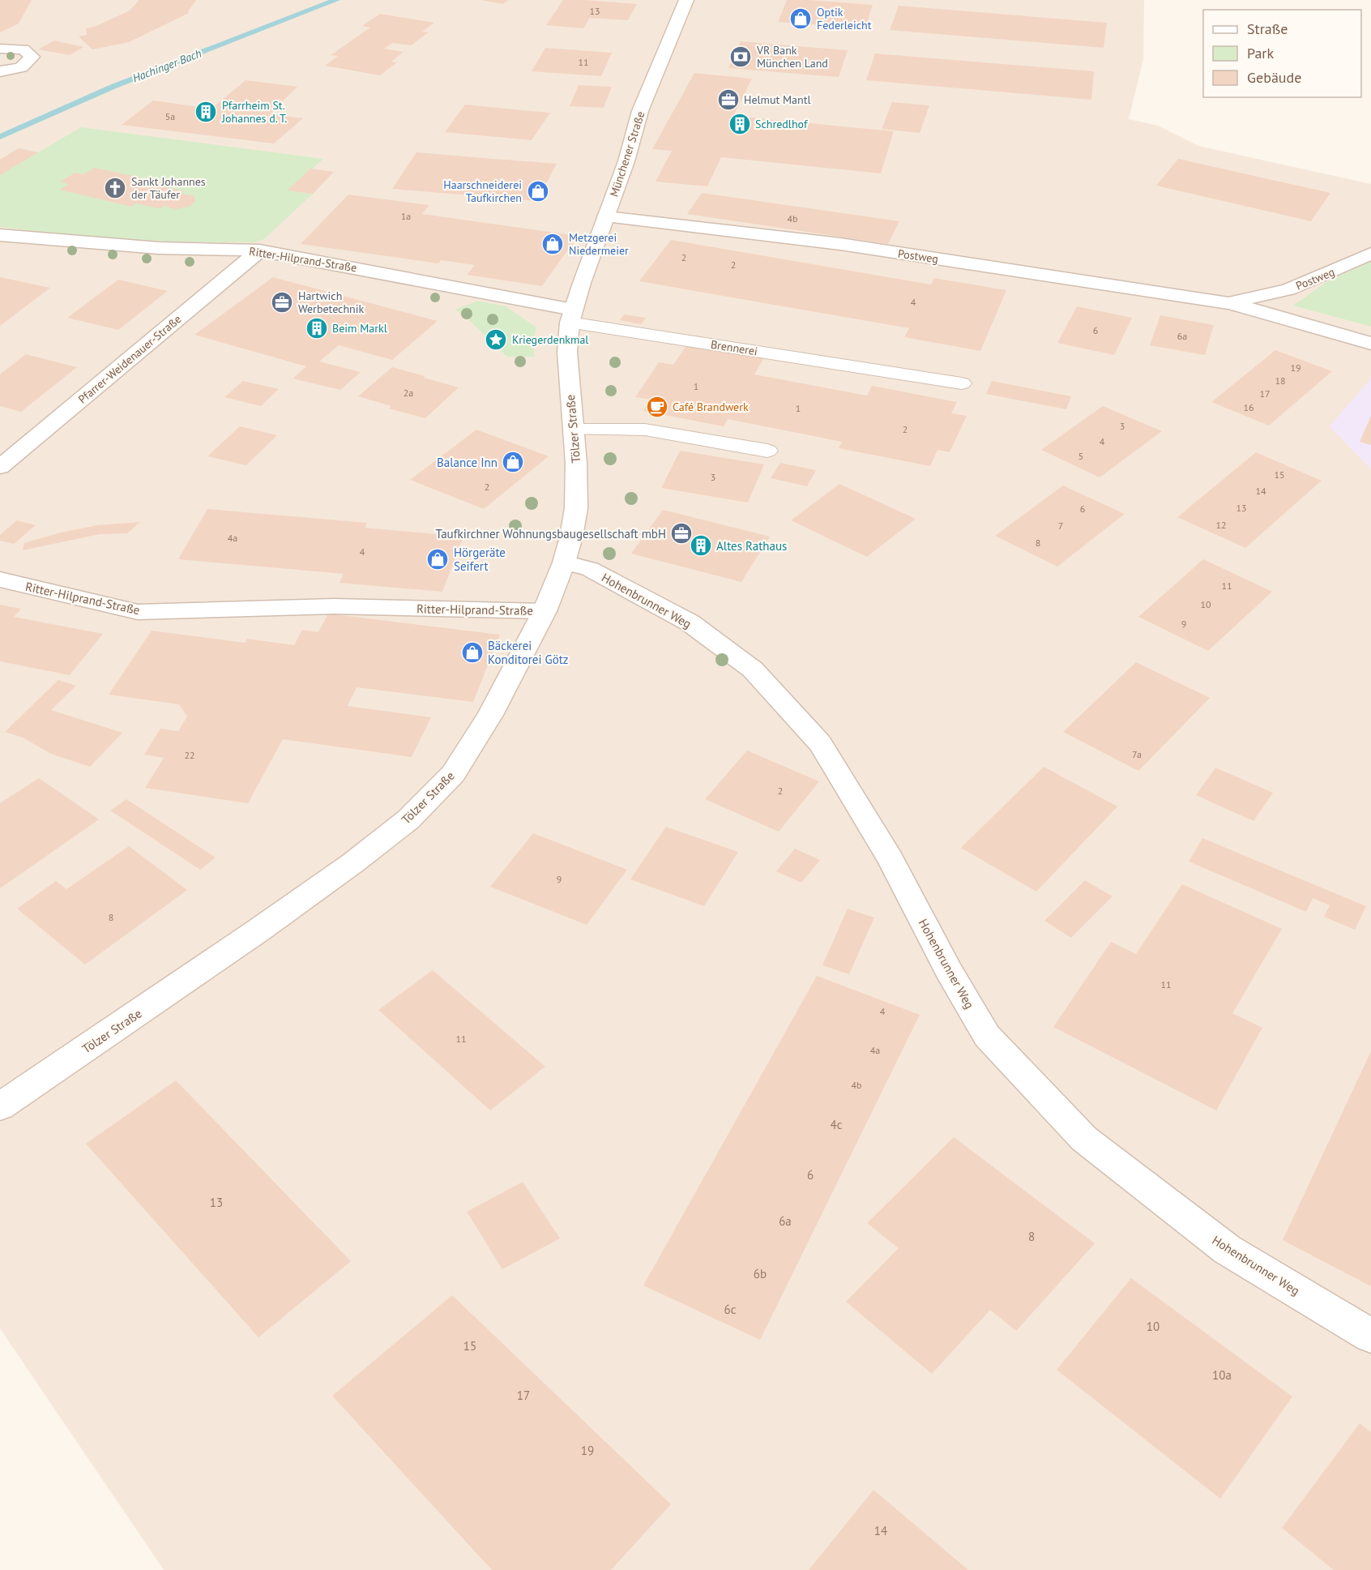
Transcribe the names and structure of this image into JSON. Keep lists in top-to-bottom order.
{
  "streets": {
    "street": [
      "Münchener Straße",
      "Postweg",
      "Ritter-Hilprand-Straße",
      "Pfarrer-Weidenauer-Straße",
      "Tölzer Straße",
      "Hohenbrunner Weg"
    ],
    "lane": ["Brennerei"]
  },
  "crossings": [
    ["Münchener Straße", "Postweg"],
    ["Münchener Straße", "Ritter-Hilprand-Straße"],
    ["Münchener Straße", "Brennerei"],
    ["Münchener Straße", "Tölzer Straße"],
    ["Ritter-Hilprand-Straße", "Brennerei"],
    ["Ritter-Hilprand-Straße", "Pfarrer-Weidenauer-Straße"],
    ["Ritter-Hilprand-Straße", "Tölzer Straße"],
    ["Brennerei", "Tölzer Straße"],
    ["Tölzer Straße", "Hohenbrunner Weg"]
  ],
  "water": ["Hachinger Bach"],
  "places": {
    "shop": [
      "Optik Federleicht",
      "Haarschneiderei Taufkirchen",
      "Metzgerei Niedermeier",
      "Balance Inn",
      "Hörgeräte Seifert",
      "Bäckerei Konditorei Götz"
    ],
    "bank": ["VR Bank München Land"],
    "office": ["Helmut Mantl", "Hartwich Werbetechnik", "Taufkirchner Wohnungsbaugesellschaft mbH"],
    "building": [
      "Pfarrheim St. Johannes d. T.",
      "Schredlhof",
      "Beim Markl",
      "Altes Rathaus"
    ],
    "church": ["Sankt Johannes der Täufer"],
    "place": ["Kriegerdenkmal"],
    "cafe": ["Café Brandwerk"]
  },
  "house_numbers": [
    "13",
    "11",
    "5a",
    "1a",
    "4b",
    "2",
    "2",
    "4",
    "6",
    "6a",
    "19",
    "18",
    "1",
    "2a",
    "17",
    "16",
    "1",
    "3",
    "2",
    "4",
    "5",
    "15",
    "3",
    "2",
    "14",
    "13",
    "6",
    "12",
    "7",
    "4a",
    "8",
    "4",
    "11",
    "10",
    "9",
    "7a",
    "22",
    "2",
    "9",
    "8",
    "11",
    "4",
    "11",
    "4a",
    "4b",
    "4c",
    "6",
    "13",
    "6a",
    "8",
    "6b",
    "6c",
    "10",
    "15",
    "10a",
    "17",
    "19",
    "14"
  ],
  "legend": ["Straße", "Park", "Gebäude"]
}
